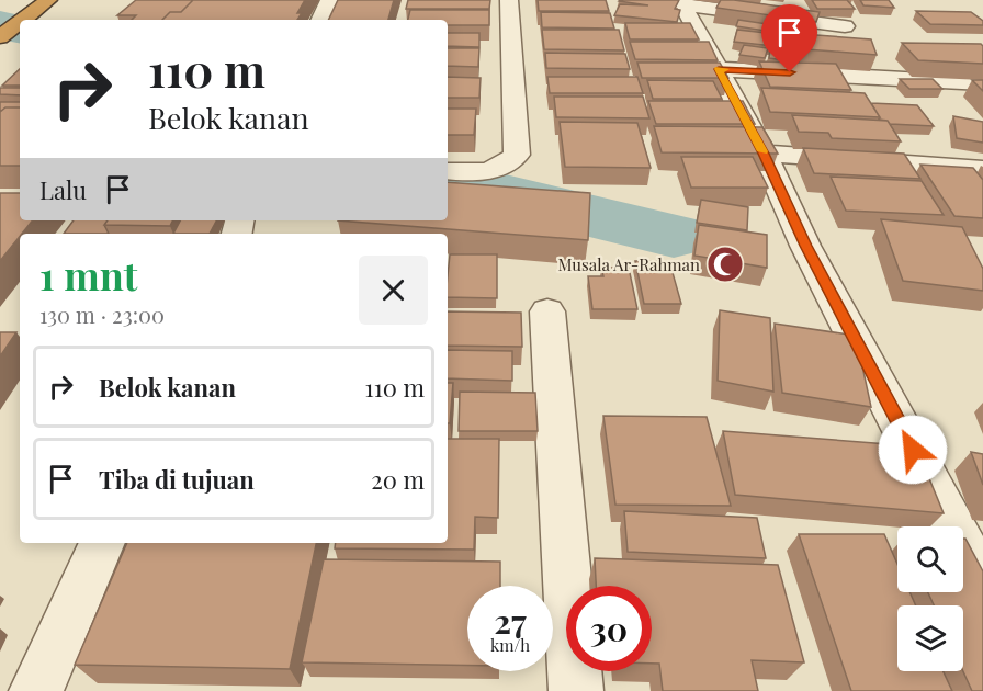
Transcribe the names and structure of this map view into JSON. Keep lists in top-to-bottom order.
{
  "places": {
    "mosque": ["Musala Ar-Rahman"]
  },
  "page": {
    "turn": ["110 m", "Belok kanan"],
    "then": "Lalu",
    "heading": ["1 mnt", "130 m · 23:00"],
    "list": [
      {
        "name": "Belok kanan",
        "value": "110 m"
      },
      {
        "name": "Tiba di tujuan",
        "value": "20 m"
      }
    ],
    "speed": "27 km/h",
    "limit": "30"
  }
}
